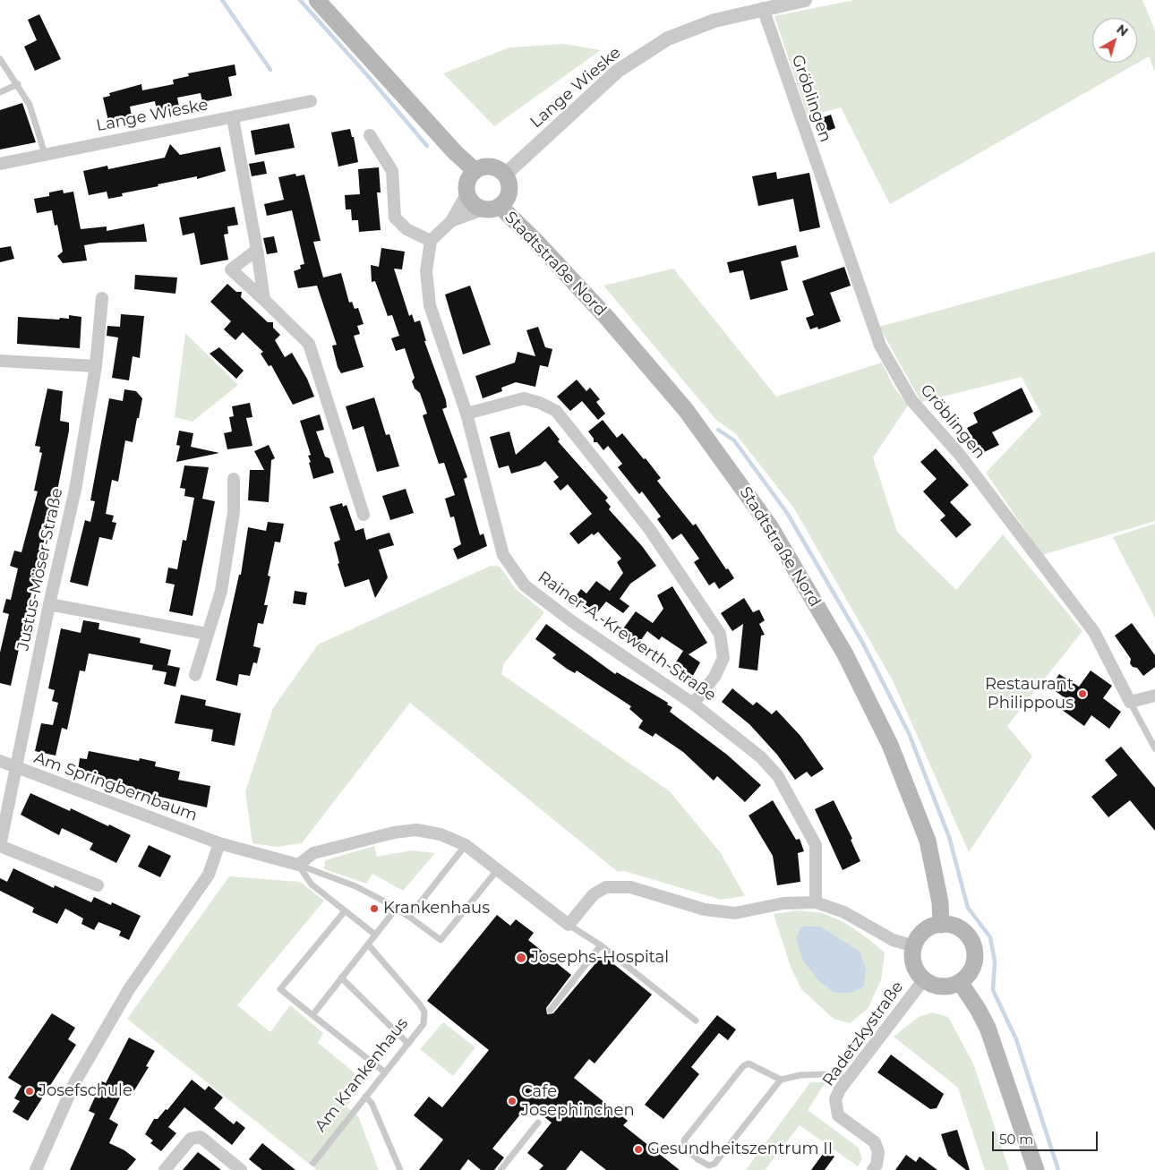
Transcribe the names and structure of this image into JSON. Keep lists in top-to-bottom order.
{
  "streets": {
    "main road": ["Stadtstraße Nord"],
    "street": [
      "Lange Wieske",
      "Gröblingen",
      "Justus-Möser-Straße",
      "Rainer-A.-Krewerth-Straße",
      "Am Springbernbaum",
      "Radetzkystraße"
    ],
    "lane": ["Am Krankenhaus"]
  },
  "crossings": [
    ["Lange Wieske", "Gröblingen"],
    ["Lange Wieske", "Stadtstraße Nord"],
    ["Stadtstraße Nord", "Radetzkystraße"],
    ["Justus-Möser-Straße", "Am Springbernbaum"]
  ],
  "places": [
    "Restaurant Philippous",
    "Krankenhaus",
    "Josephs-Hospital",
    "Josefschule",
    "Cafe Josephinchen",
    "Gesundheitszentrum II"
  ],
  "scale_bar": "50 m",
  "north": "top right"
}
